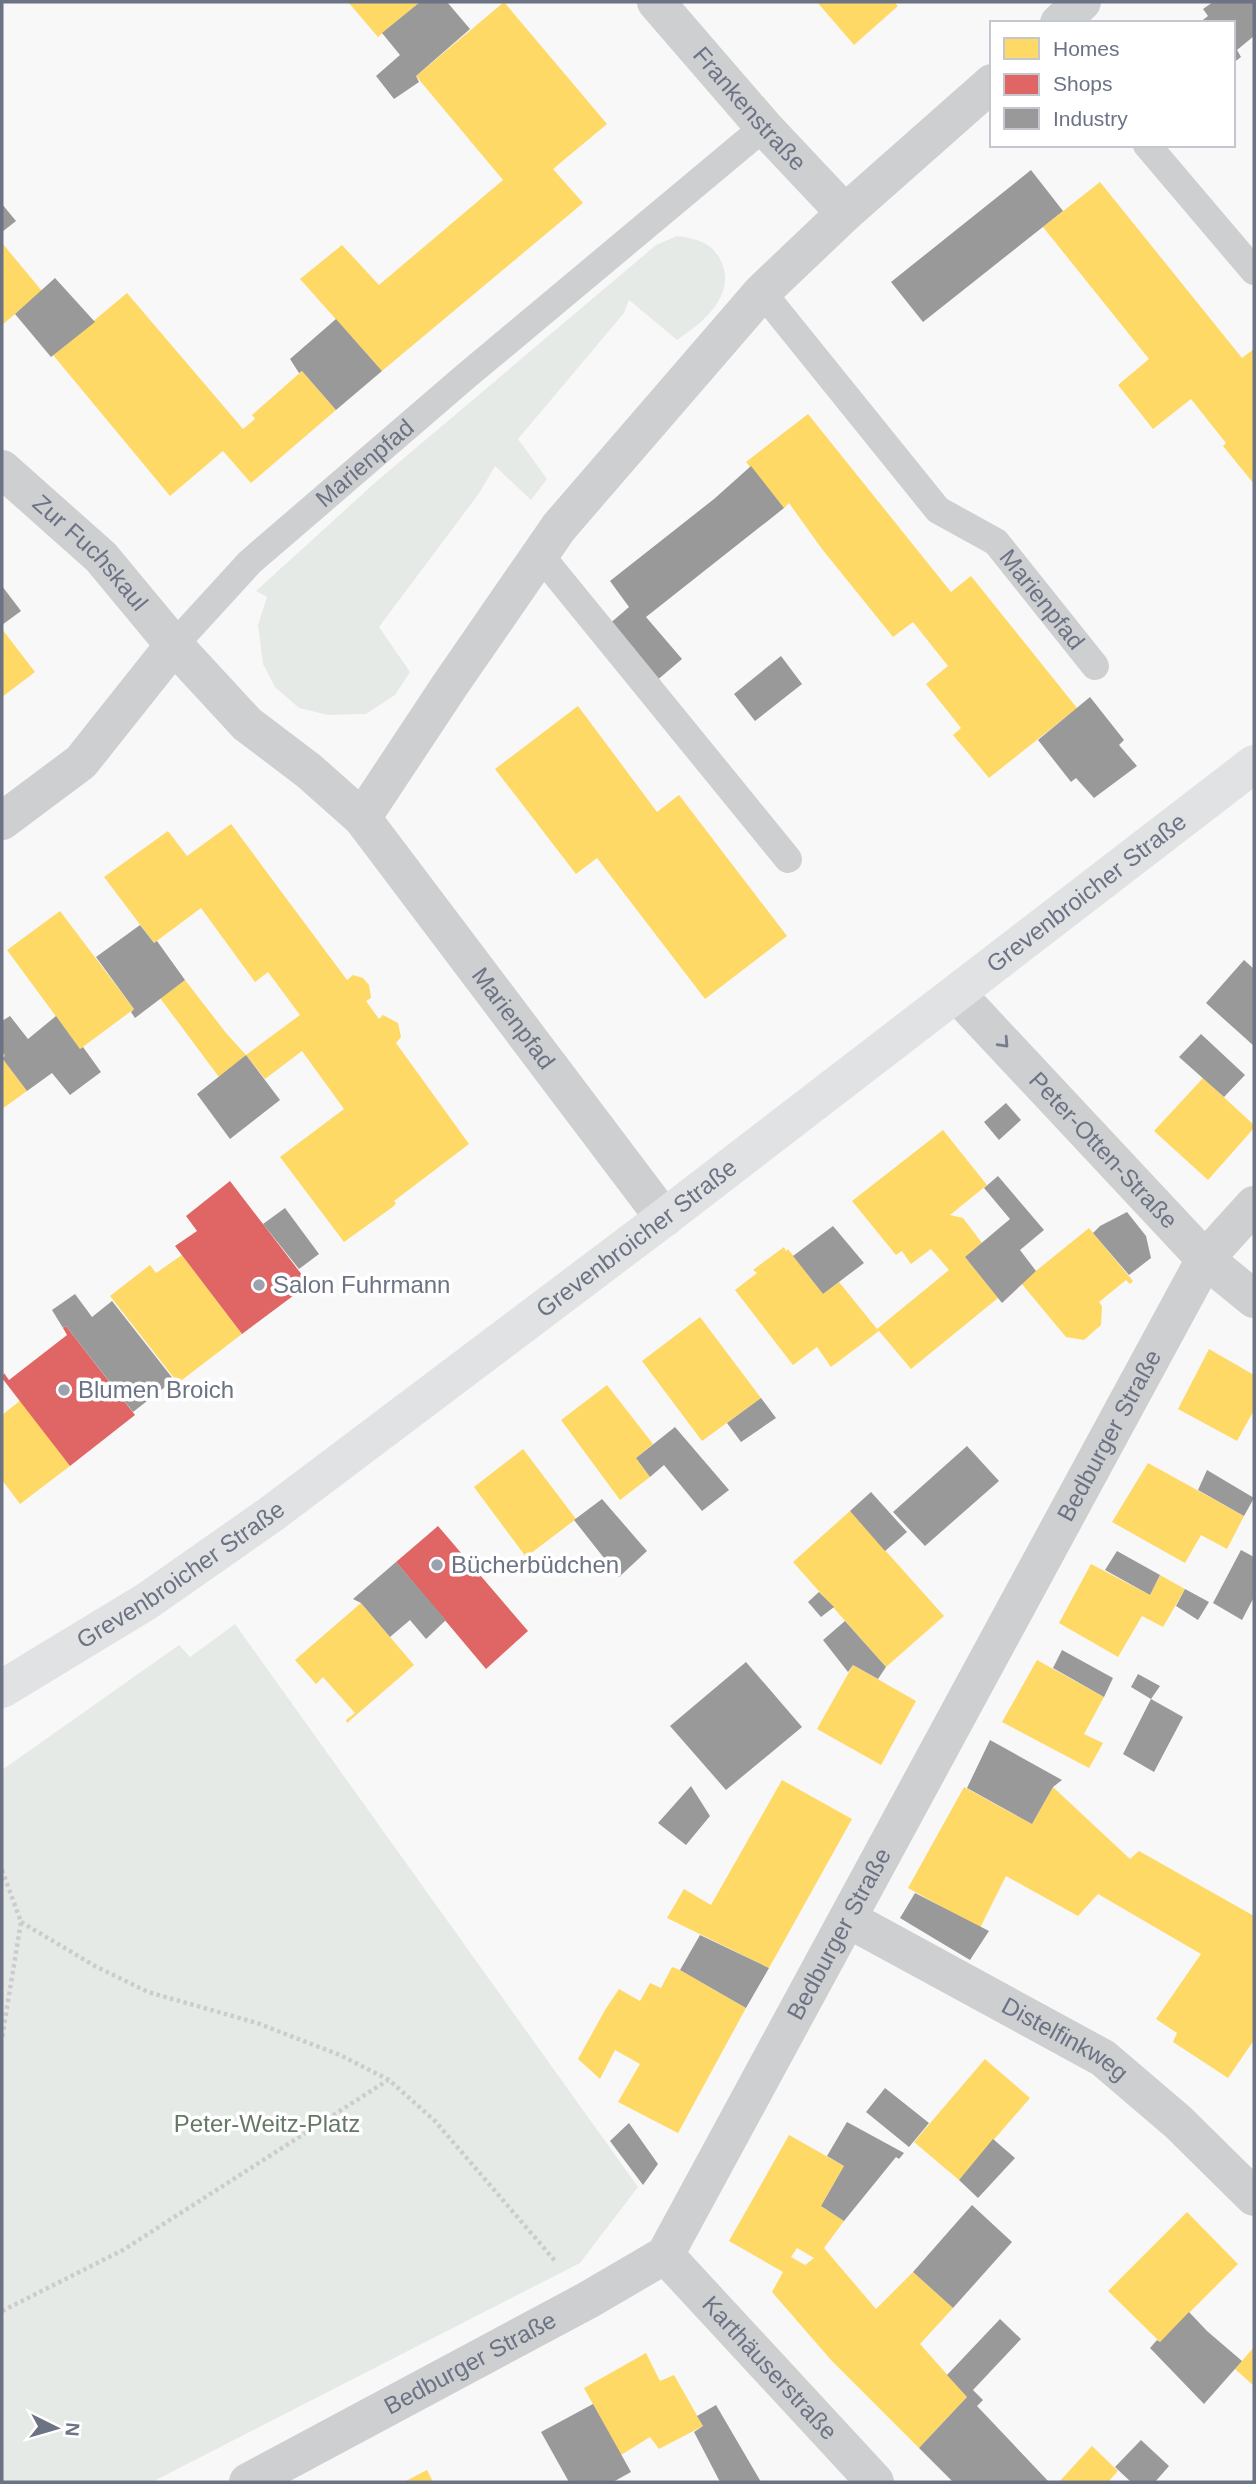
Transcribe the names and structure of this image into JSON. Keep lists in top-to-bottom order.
{
  "streets": {
    "main road": ["Grevenbroicher Straße"],
    "street": [
      "Frankenstraße",
      "Marienpfad",
      "Zur Fuchskaul",
      "Peter-Otten-Straße",
      "Bedburger Straße",
      "Distelfinkweg",
      "Karthäuserstraße"
    ]
  },
  "crossings": [
    ["Frankenstraße", "Marienpfad"],
    ["Marienpfad", "Zur Fuchskaul"],
    ["Marienpfad", "Grevenbroicher Straße"],
    ["Grevenbroicher Straße", "Peter-Otten-Straße"],
    ["Peter-Otten-Straße", "Bedburger Straße"],
    ["Bedburger Straße", "Distelfinkweg"],
    ["Bedburger Straße", "Karthäuserstraße"]
  ],
  "one_way": ["Peter-Otten-Straße"],
  "parks": ["Peter-Weitz-Platz"],
  "places": ["Salon Fuhrmann", "Blumen Broich", "Bücherbüdchen"],
  "legend": ["Homes", "Shops", "Industry"],
  "north": "right"
}
